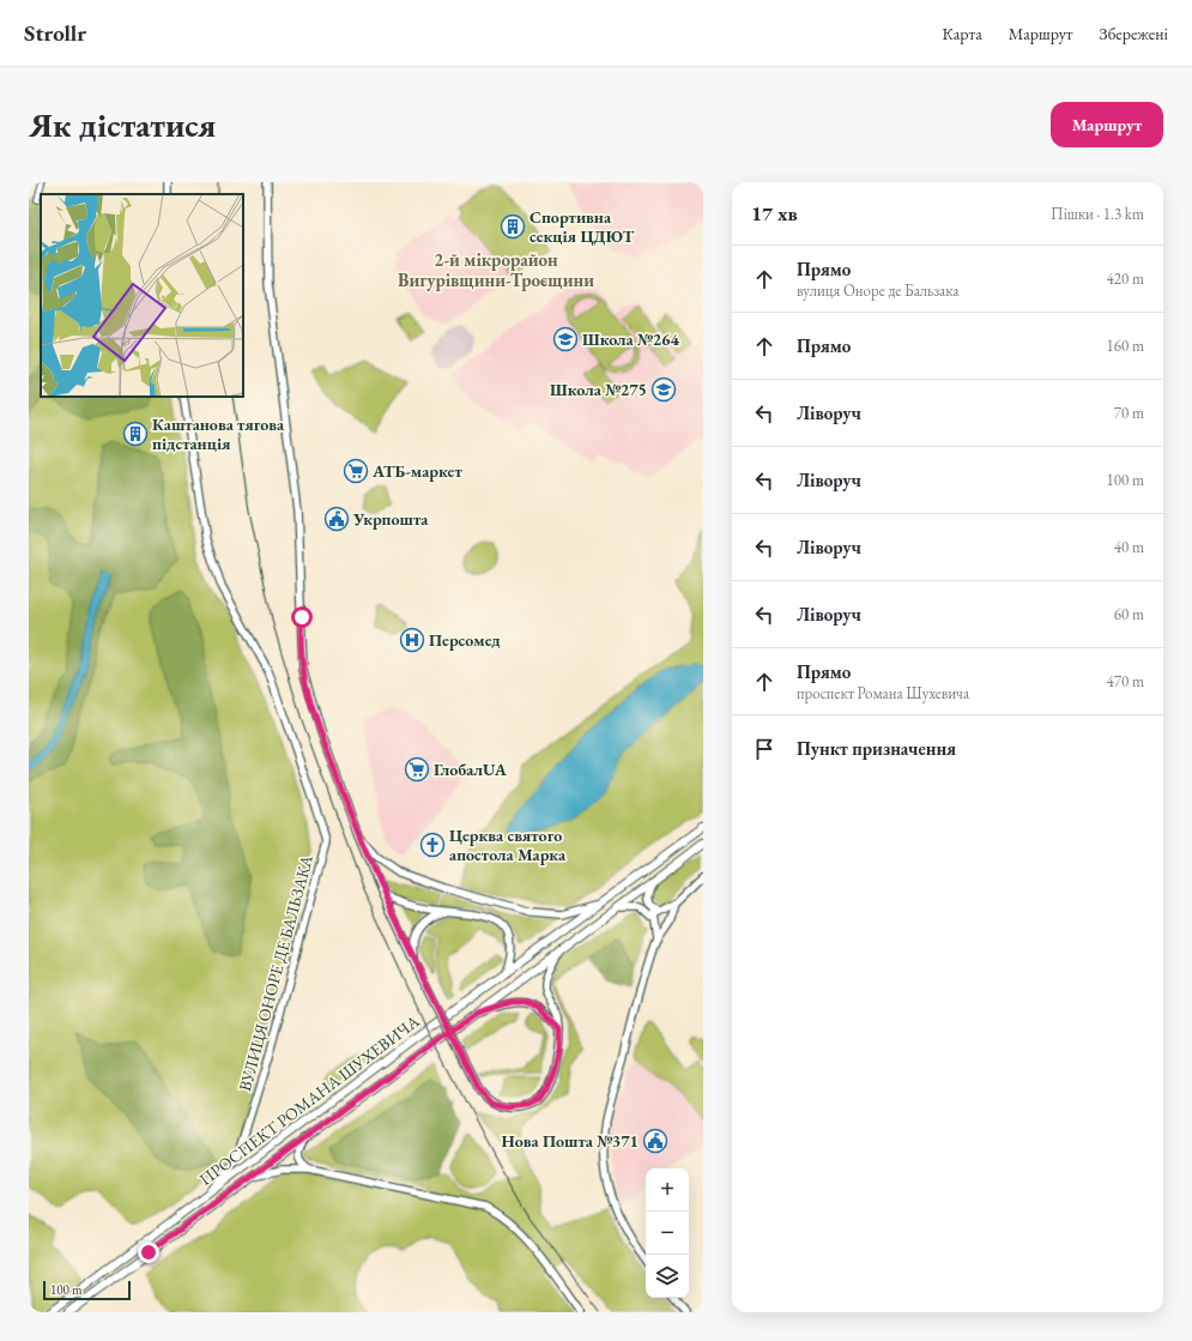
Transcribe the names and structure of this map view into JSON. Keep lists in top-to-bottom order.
{
  "streets": {
    "main road": ["ПРОСПЕКТ РОМАНА ШУХЕВИЧА"],
    "street": ["ВУЛИЦЯ ОНОРЕ ДЕ БАЛЬЗАКА"]
  },
  "crossings": [
    ["ВУЛИЦЯ ОНОРЕ ДЕ БАЛЬЗАКА", "ПРОСПЕКТ РОМАНА ШУХЕВИЧА"]
  ],
  "districts": ["2-й мікрорайон Вигурівщини-Троєщини"],
  "places": {
    "building": ["Спортивна секція ЦДЮТ", "Каштанова тягова пiдстанцiя"],
    "school or university": ["Школа №264", "Школа №275"],
    "supermarket": ["АТБ-маркет", "ГлобалUA"],
    "public building": ["Укрпошта", "Нова Пошта №371"],
    "hospital": ["Персомед"],
    "church": ["Церква святого апостола Марка"]
  },
  "scale_bar": "100 m",
  "page": {
    "header": "Strollr",
    "nav": ["Карта", "Маршрут", "Збережені"],
    "buttons": "Маршрут",
    "title": "Як дістатися",
    "heading": ["17 хв", "Пішки · 1.3 km"],
    "list": [
      ["Прямо", "вулиця Оноре де Бальзака", "420 m"],
      ["Прямо", "160 m"],
      ["Ліворуч", "70 m"],
      ["Ліворуч", "100 m"],
      ["Ліворуч", "40 m"],
      ["Ліворуч", "60 m"],
      ["Прямо", "проспект Романа Шухевича", "470 m"],
      "Пункт призначення"
    ],
    "map_buttons": ["+", "−"],
    "scale": "100 m"
  }
}
